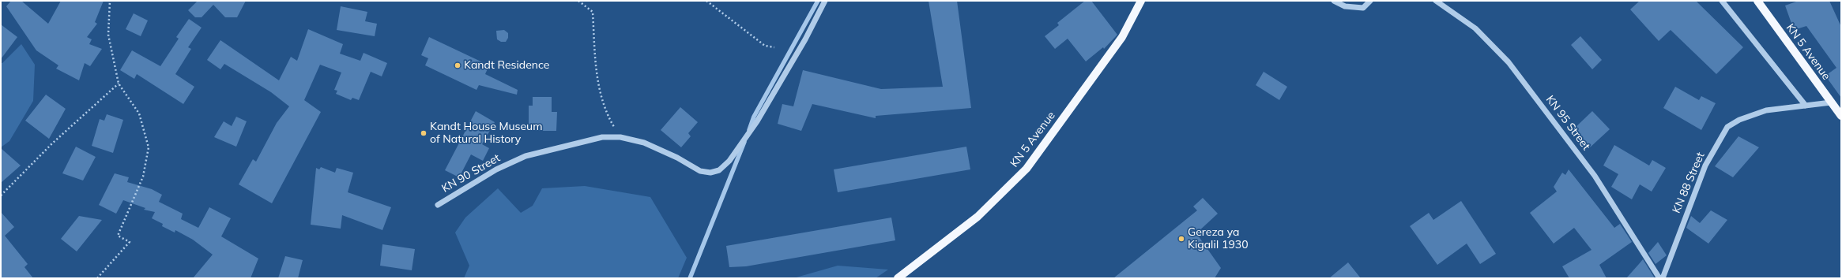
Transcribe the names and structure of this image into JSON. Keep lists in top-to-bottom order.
{
  "streets": {
    "main road": ["KN 5 Avenue"],
    "street": ["KN 95 Street", "KN 90 Street", "KN 88 Street"]
  },
  "crossings": [
    ["KN 5 Avenue", "KN 88 Street"]
  ],
  "places": ["Kandt Residence", "Kandt House Museum of Natural History", "Gereza ya KigaliI 1930"]
}
